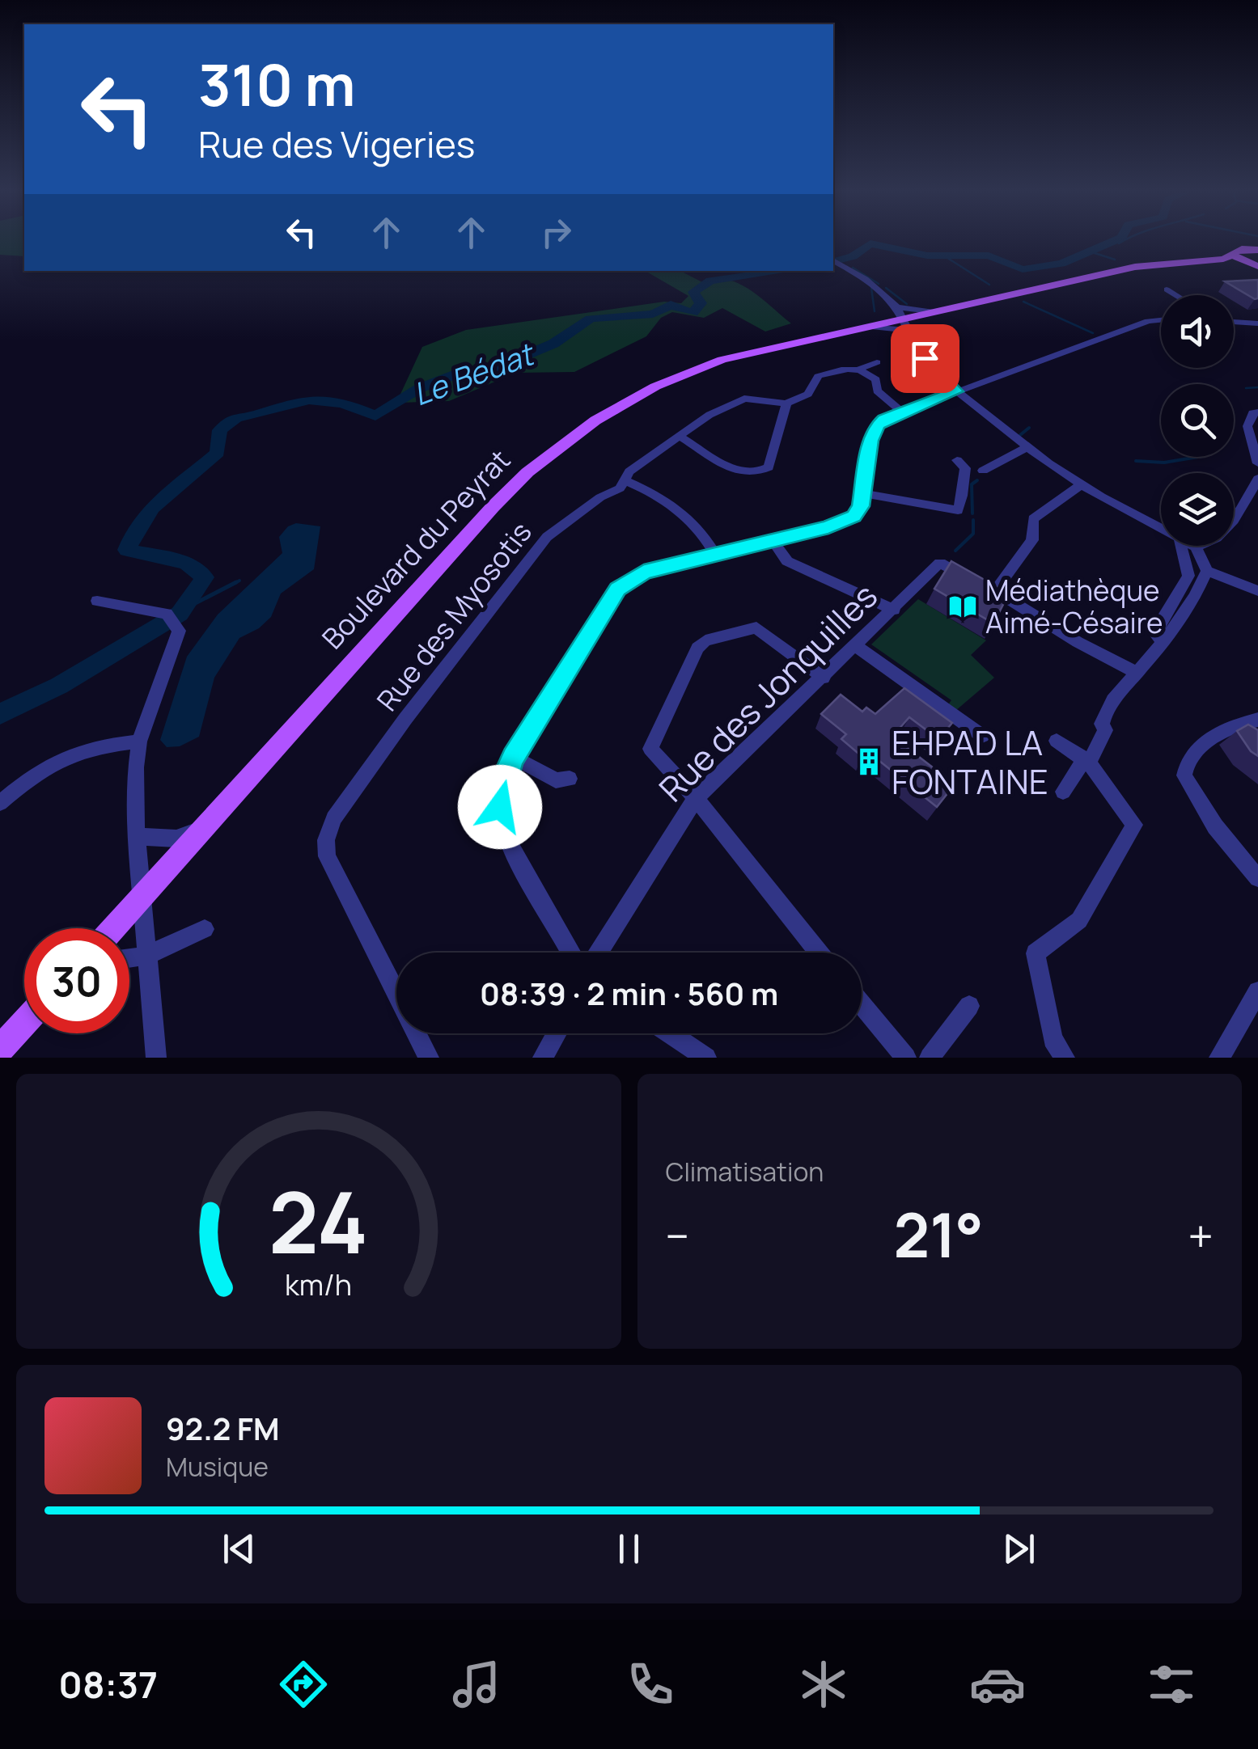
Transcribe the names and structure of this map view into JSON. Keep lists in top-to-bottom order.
{
  "streets": {
    "main road": ["Boulevard du Peyrat"],
    "street": ["Rue des Myosotis", "Rue des Jonquilles"]
  },
  "water": ["Le Bédat"],
  "places": {
    "library": ["Médiathèque Aimé-Césaire"],
    "building": ["EHPAD LA FONTAINE"]
  },
  "page": {
    "turn": ["310 m", "Rue des Vigeries"],
    "limit": "30",
    "trip": "08:39 · 2 min · 560 m",
    "tile": "Climatisation",
    "heat": ["−", "21°", "+"],
    "song": ["92.2 FM", "Musique"],
    "tabs": "08:37",
    "gauge": ["24", "km/h"]
  }
}
